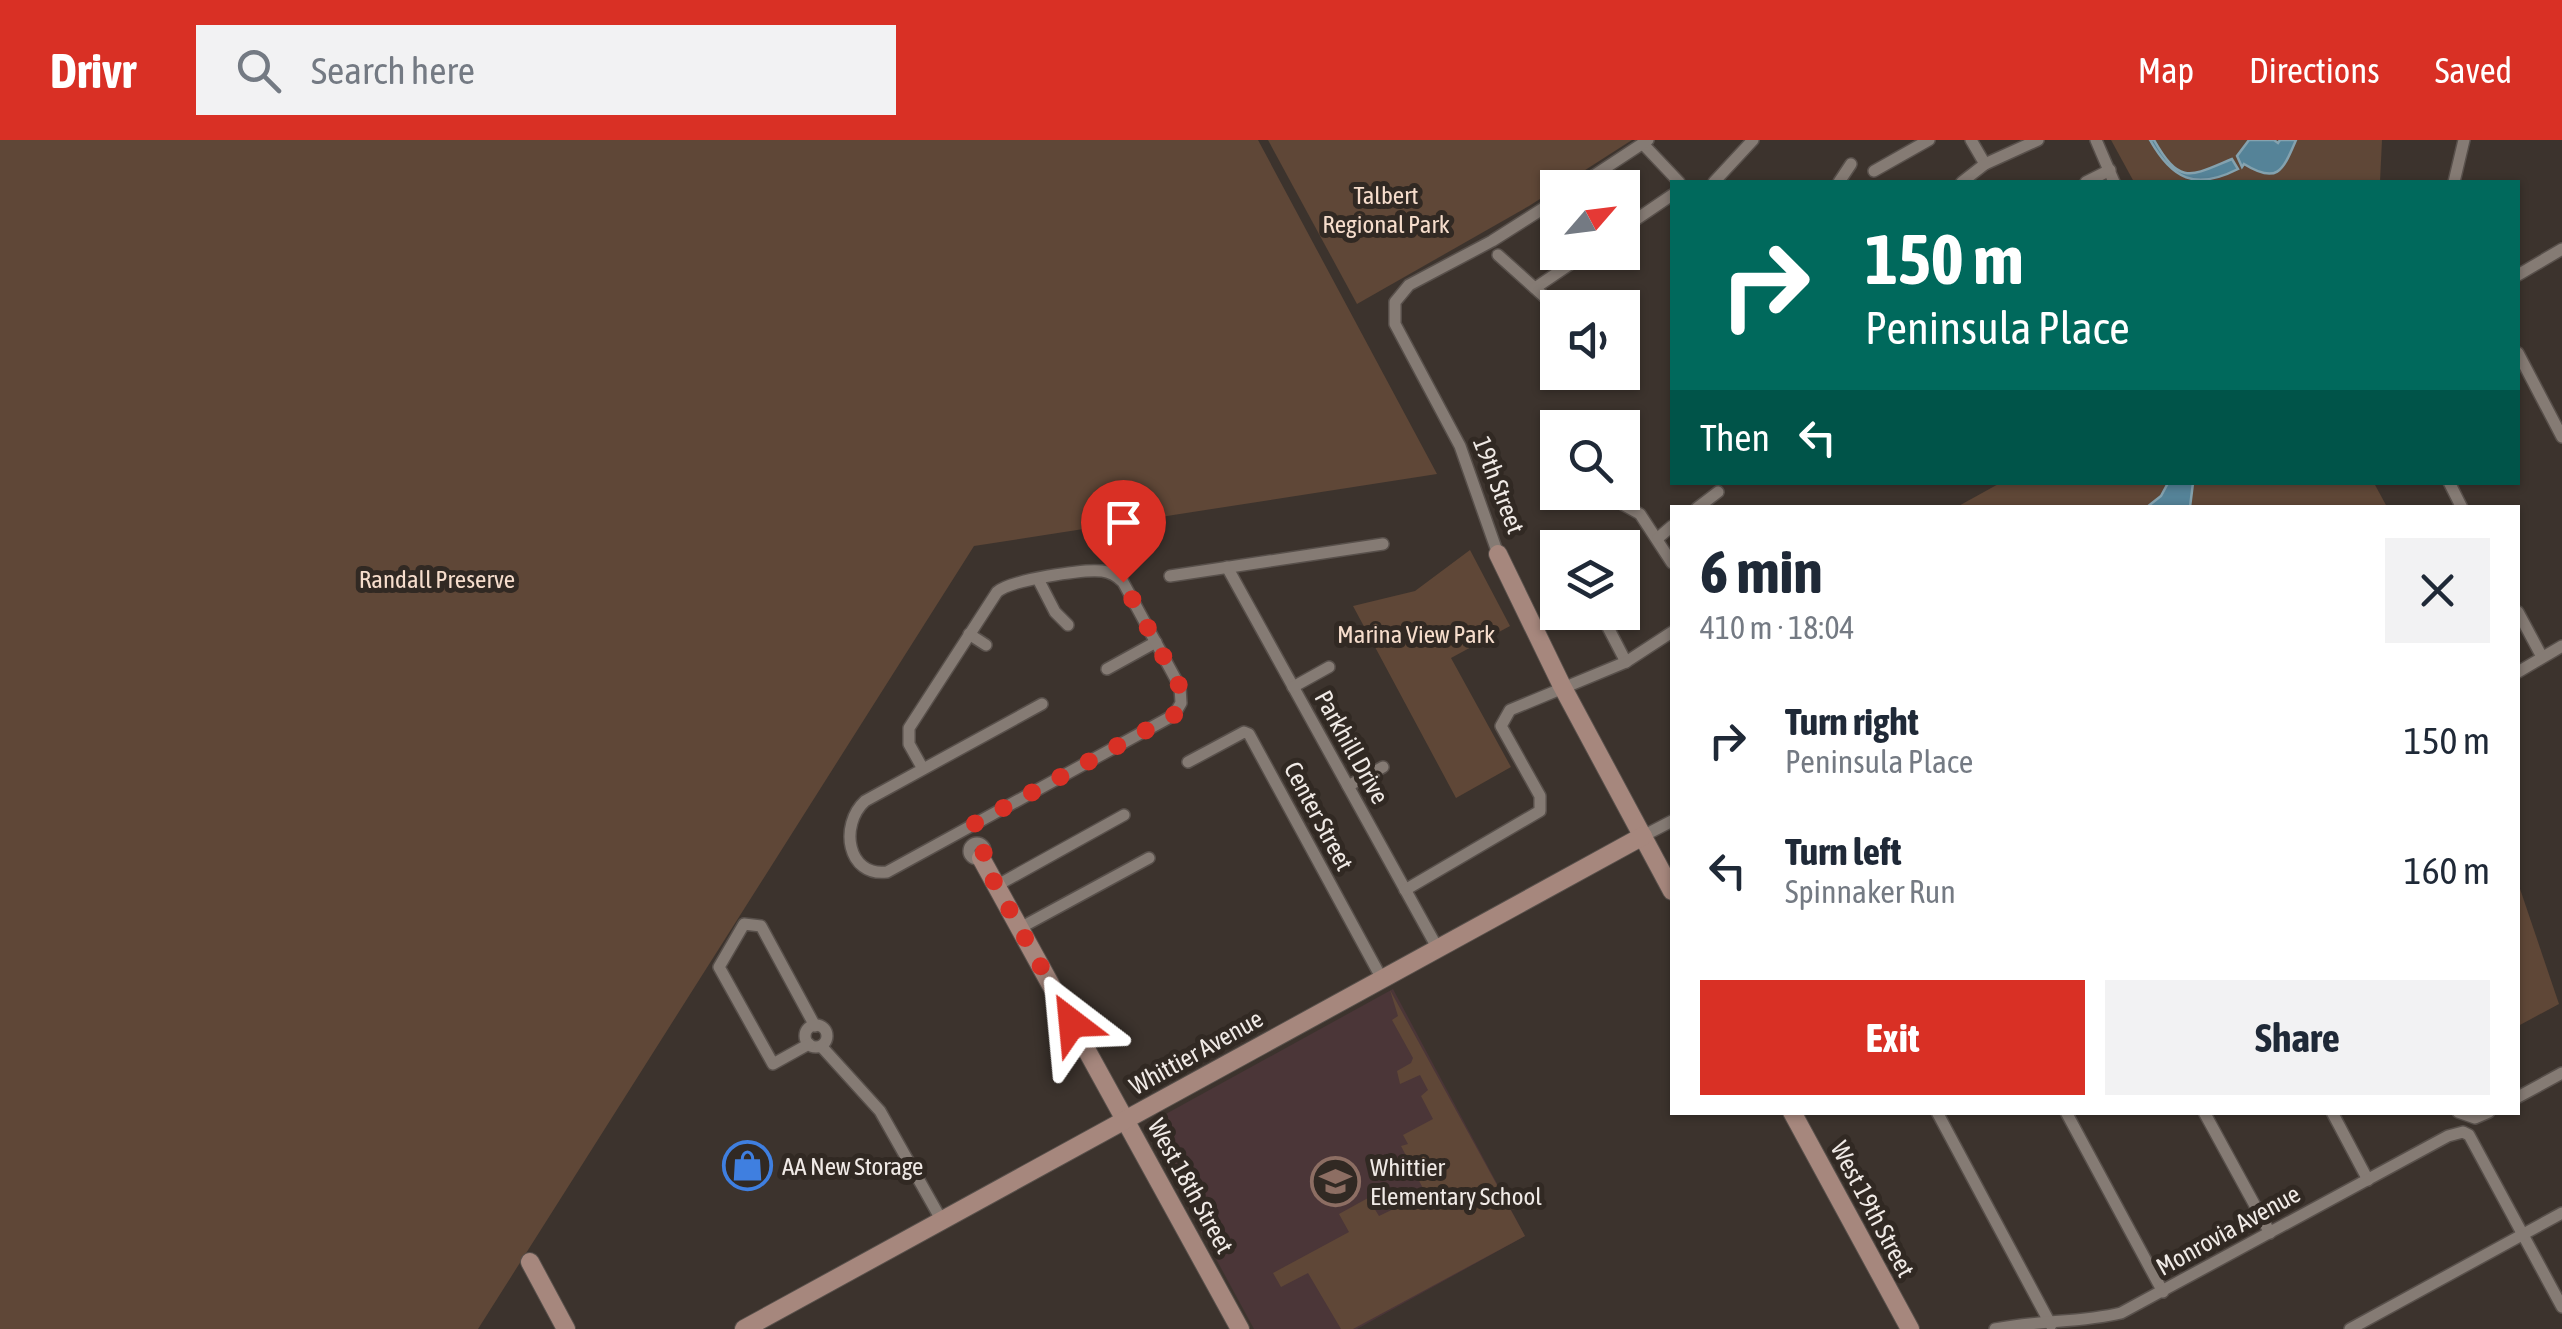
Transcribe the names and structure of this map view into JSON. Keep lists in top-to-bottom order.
{
  "streets": {
    "street": [
      "19th Street",
      "Parkhill Drive",
      "Center Street",
      "Whittier Avenue",
      "West 18th Street",
      "West 19th Street",
      "Monrovia Avenue"
    ]
  },
  "crossings": [
    ["Parkhill Drive", "Whittier Avenue"],
    ["Center Street", "Whittier Avenue"],
    ["Whittier Avenue", "West 18th Street"]
  ],
  "parks": ["Talbert Regional Park", "Randall Preserve", "Marina View Park"],
  "places": {
    "shop": ["AA New Storage"],
    "school or university": ["Whittier Elementary School"]
  },
  "north": "top right",
  "page": {
    "header": "Drivr",
    "search": "Search here",
    "nav": ["Map", "Directions", "Saved"],
    "turn": ["150 m", "Peninsula Place"],
    "then": "Then",
    "heading": ["6 min", "410 m · 18:04"],
    "list": [
      {
        "name": "Turn right",
        "note": "Peninsula Place",
        "value": "150 m"
      },
      {
        "name": "Turn left",
        "note": "Spinnaker Run",
        "value": "160 m"
      }
    ],
    "buttons": ["Exit", "Share"]
  }
}
